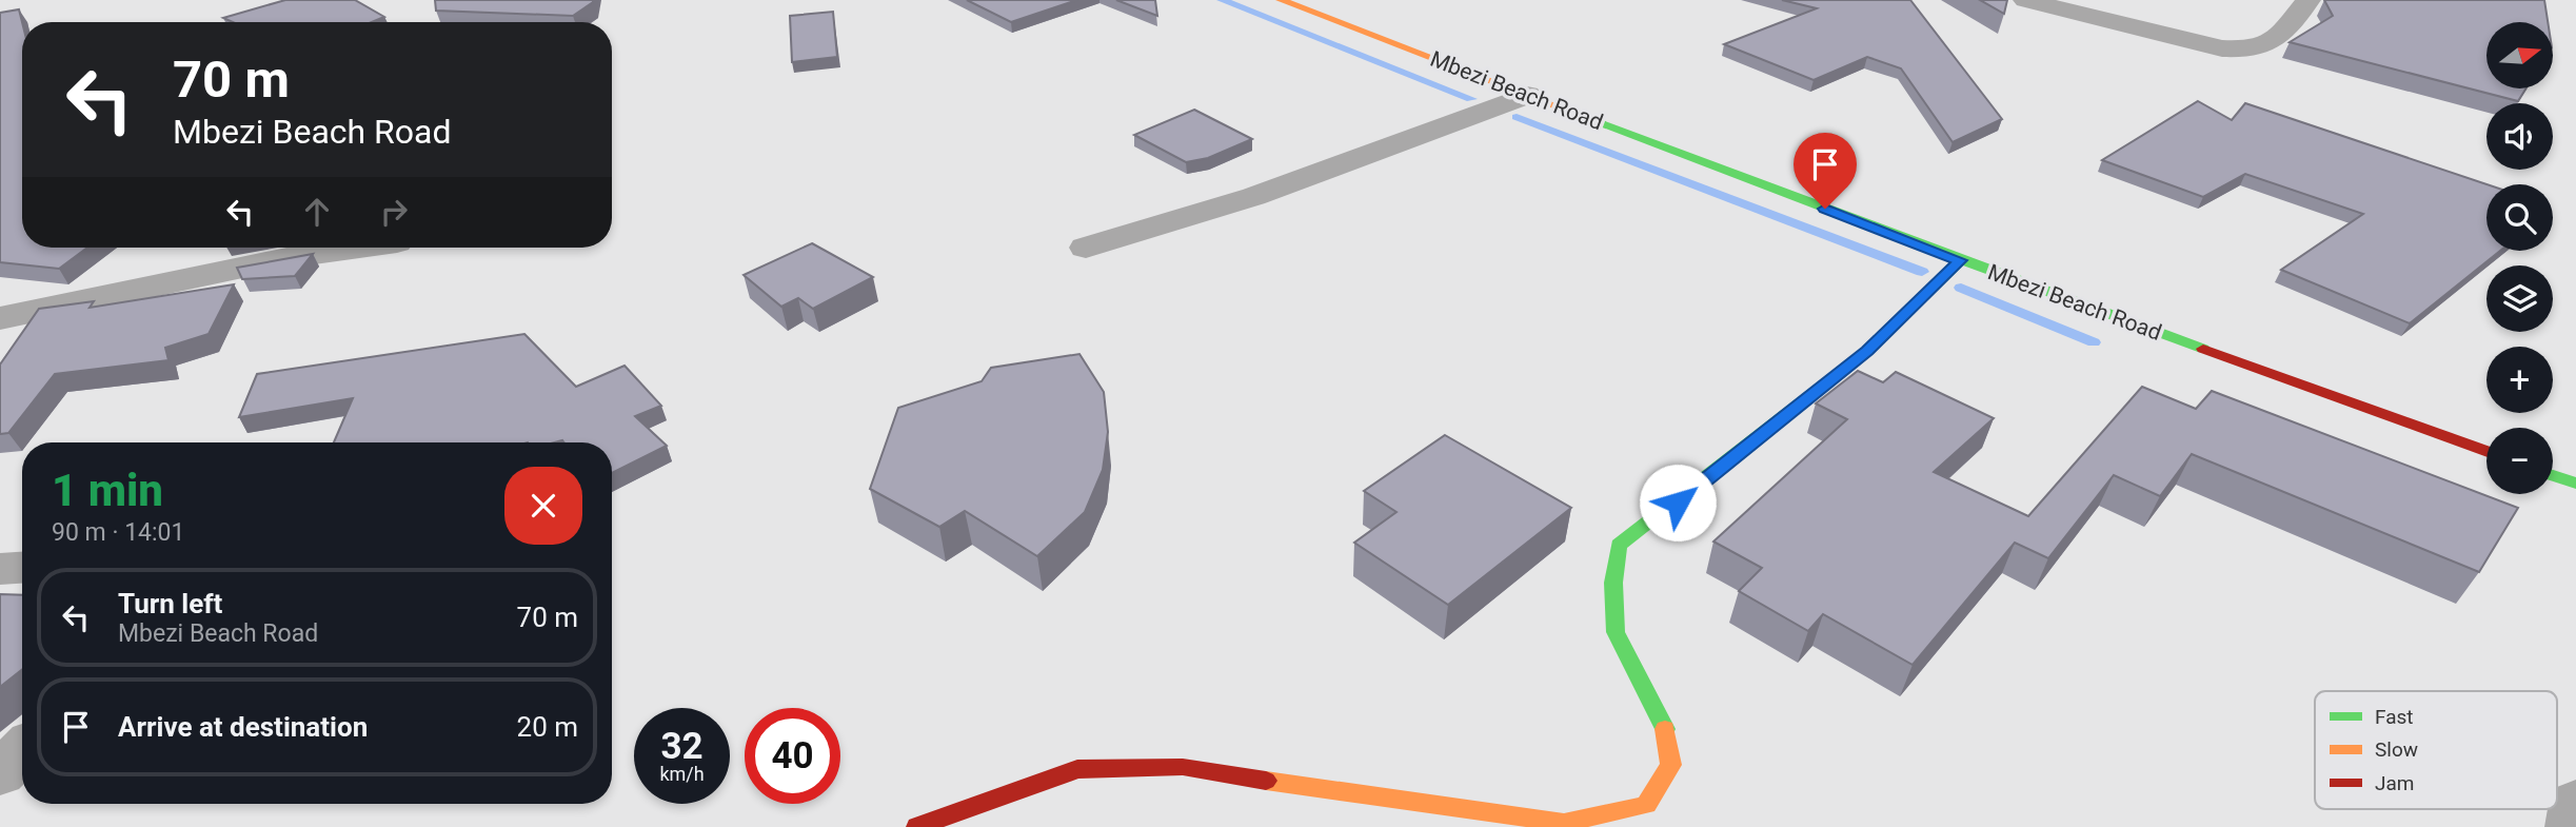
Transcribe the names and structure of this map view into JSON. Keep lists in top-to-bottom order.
{
  "streets": {
    "main road": ["Mbezi Beach Road"]
  },
  "legend": ["Fast", "Slow", "Jam"],
  "north": "right",
  "page": {
    "map_buttons": ["+", "−"],
    "turn": ["70 m", "Mbezi Beach Road"],
    "heading": ["1 min", "90 m · 14:01"],
    "list": [
      {
        "name": "Turn left",
        "note": "Mbezi Beach Road",
        "value": "70 m"
      },
      {
        "name": "Arrive at destination",
        "value": "20 m"
      }
    ],
    "speed": "32 km/h",
    "limit": "40"
  }
}
